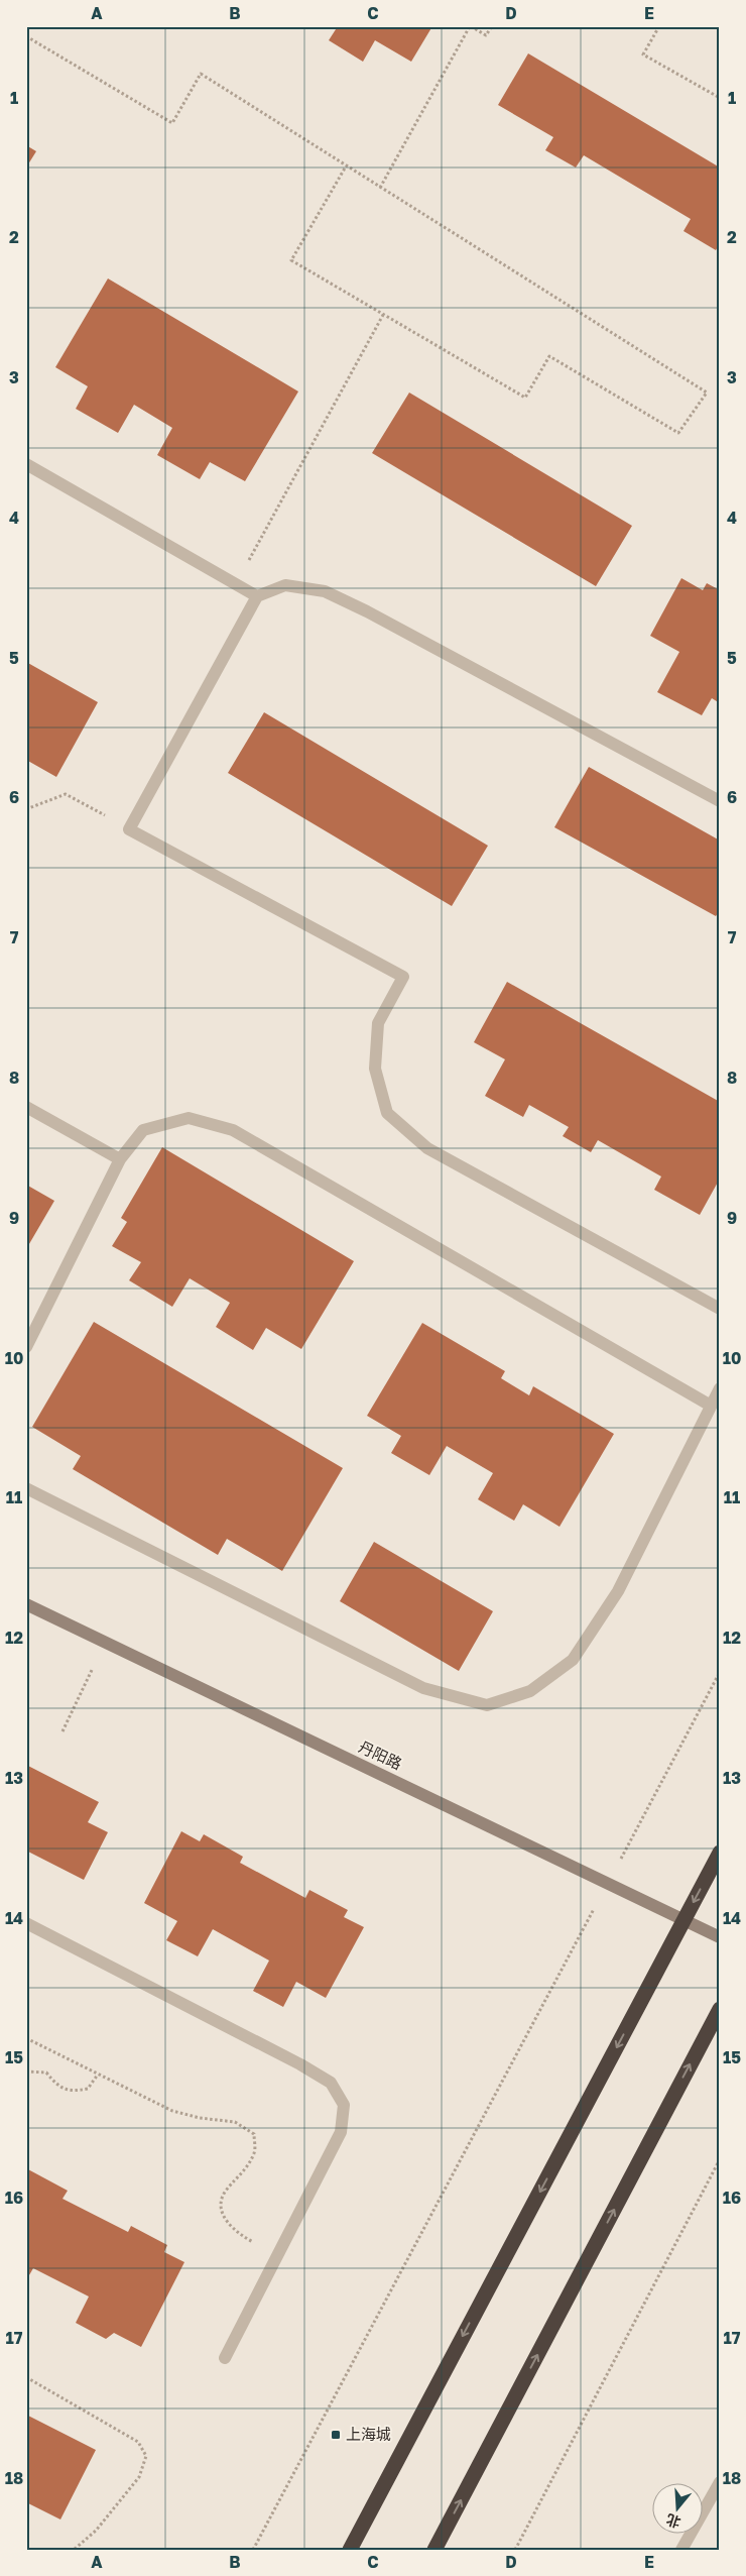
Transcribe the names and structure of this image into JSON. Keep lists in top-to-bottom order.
{
  "streets": {
    "street": ["丹阳路"]
  },
  "places": {
    "transit": ["上海城"]
  },
  "north": "bottom",
  "grid": {
    "columns": [
      "A",
      "B",
      "C",
      "D",
      "E"
    ],
    "rows": [
      "1",
      "2",
      "3",
      "4",
      "5",
      "6",
      "7",
      "8",
      "9",
      "10",
      "11",
      "12",
      "13",
      "14",
      "15",
      "16",
      "17",
      "18"
    ]
  }
}
